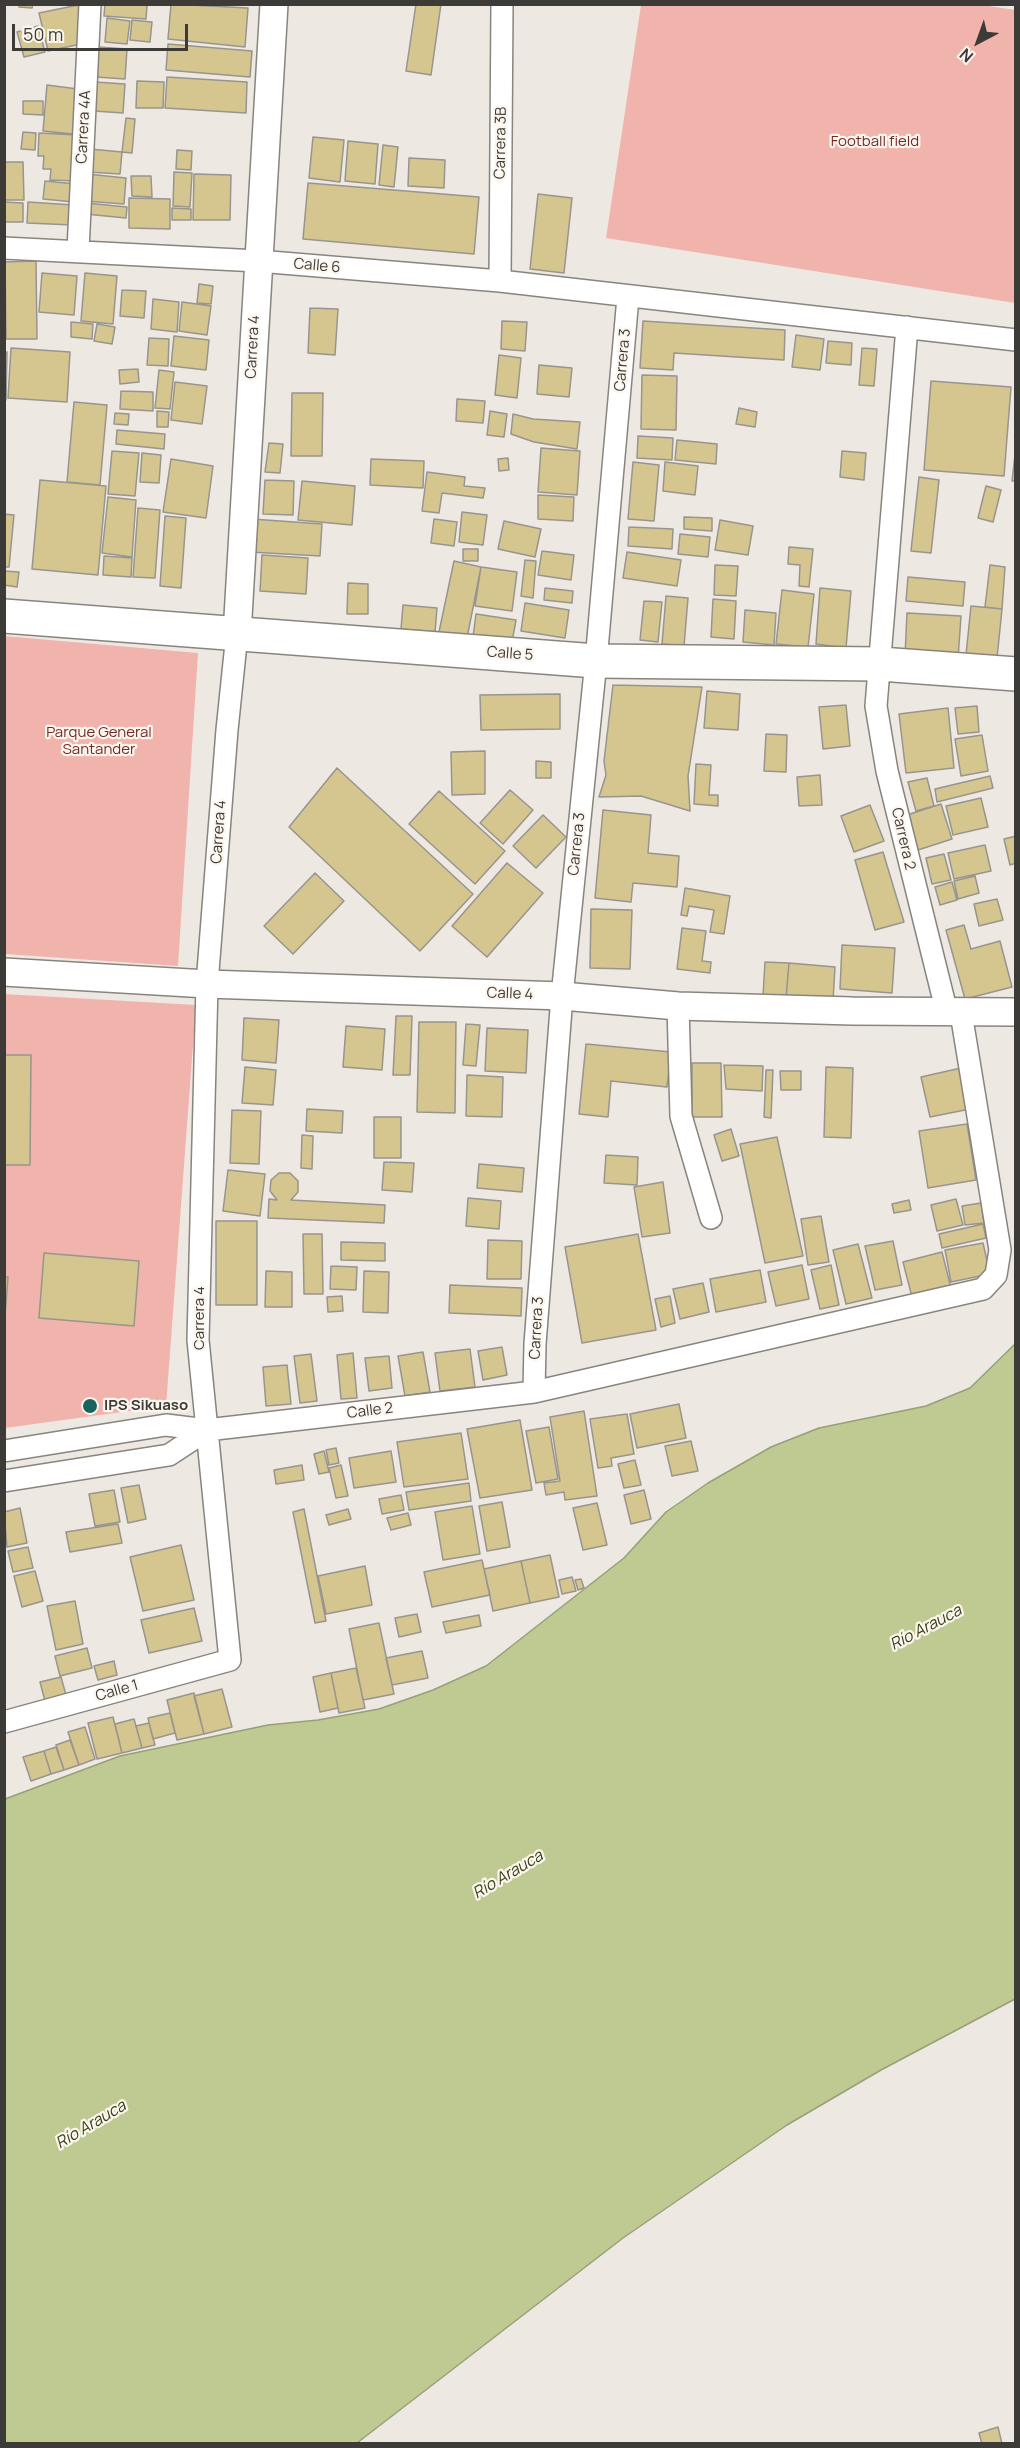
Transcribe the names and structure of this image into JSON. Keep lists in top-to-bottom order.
{
  "streets": {
    "main road": ["Calle 5"],
    "street": [
      "Carrera 4A",
      "Carrera 3B",
      "Calle 6",
      "Carrera 4",
      "Carrera 3",
      "Carrera 2",
      "Calle 4",
      "Calle 2",
      "Calle 1"
    ]
  },
  "crossings": [
    ["Carrera 4A", "Calle 6"],
    ["Carrera 3B", "Calle 6"],
    ["Calle 6", "Carrera 4"],
    ["Calle 6", "Carrera 3"],
    ["Calle 6", "Carrera 2"],
    ["Carrera 4", "Calle 5"],
    ["Carrera 4", "Calle 4"],
    ["Carrera 4", "Calle 2"],
    ["Carrera 4", "Calle 1"],
    ["Carrera 3", "Calle 5"],
    ["Carrera 3", "Carrera 2"],
    ["Carrera 3", "Calle 4"],
    ["Carrera 3", "Calle 2"],
    ["Calle 5", "Carrera 2"],
    ["Carrera 2", "Calle 4"],
    ["Carrera 2", "Calle 2"]
  ],
  "water": ["Río Arauca"],
  "parks": ["Football field", "Parque General Santander"],
  "places": ["IPS Sikuaso"],
  "scale_bar": "50 m",
  "north": "bottom left"
}
